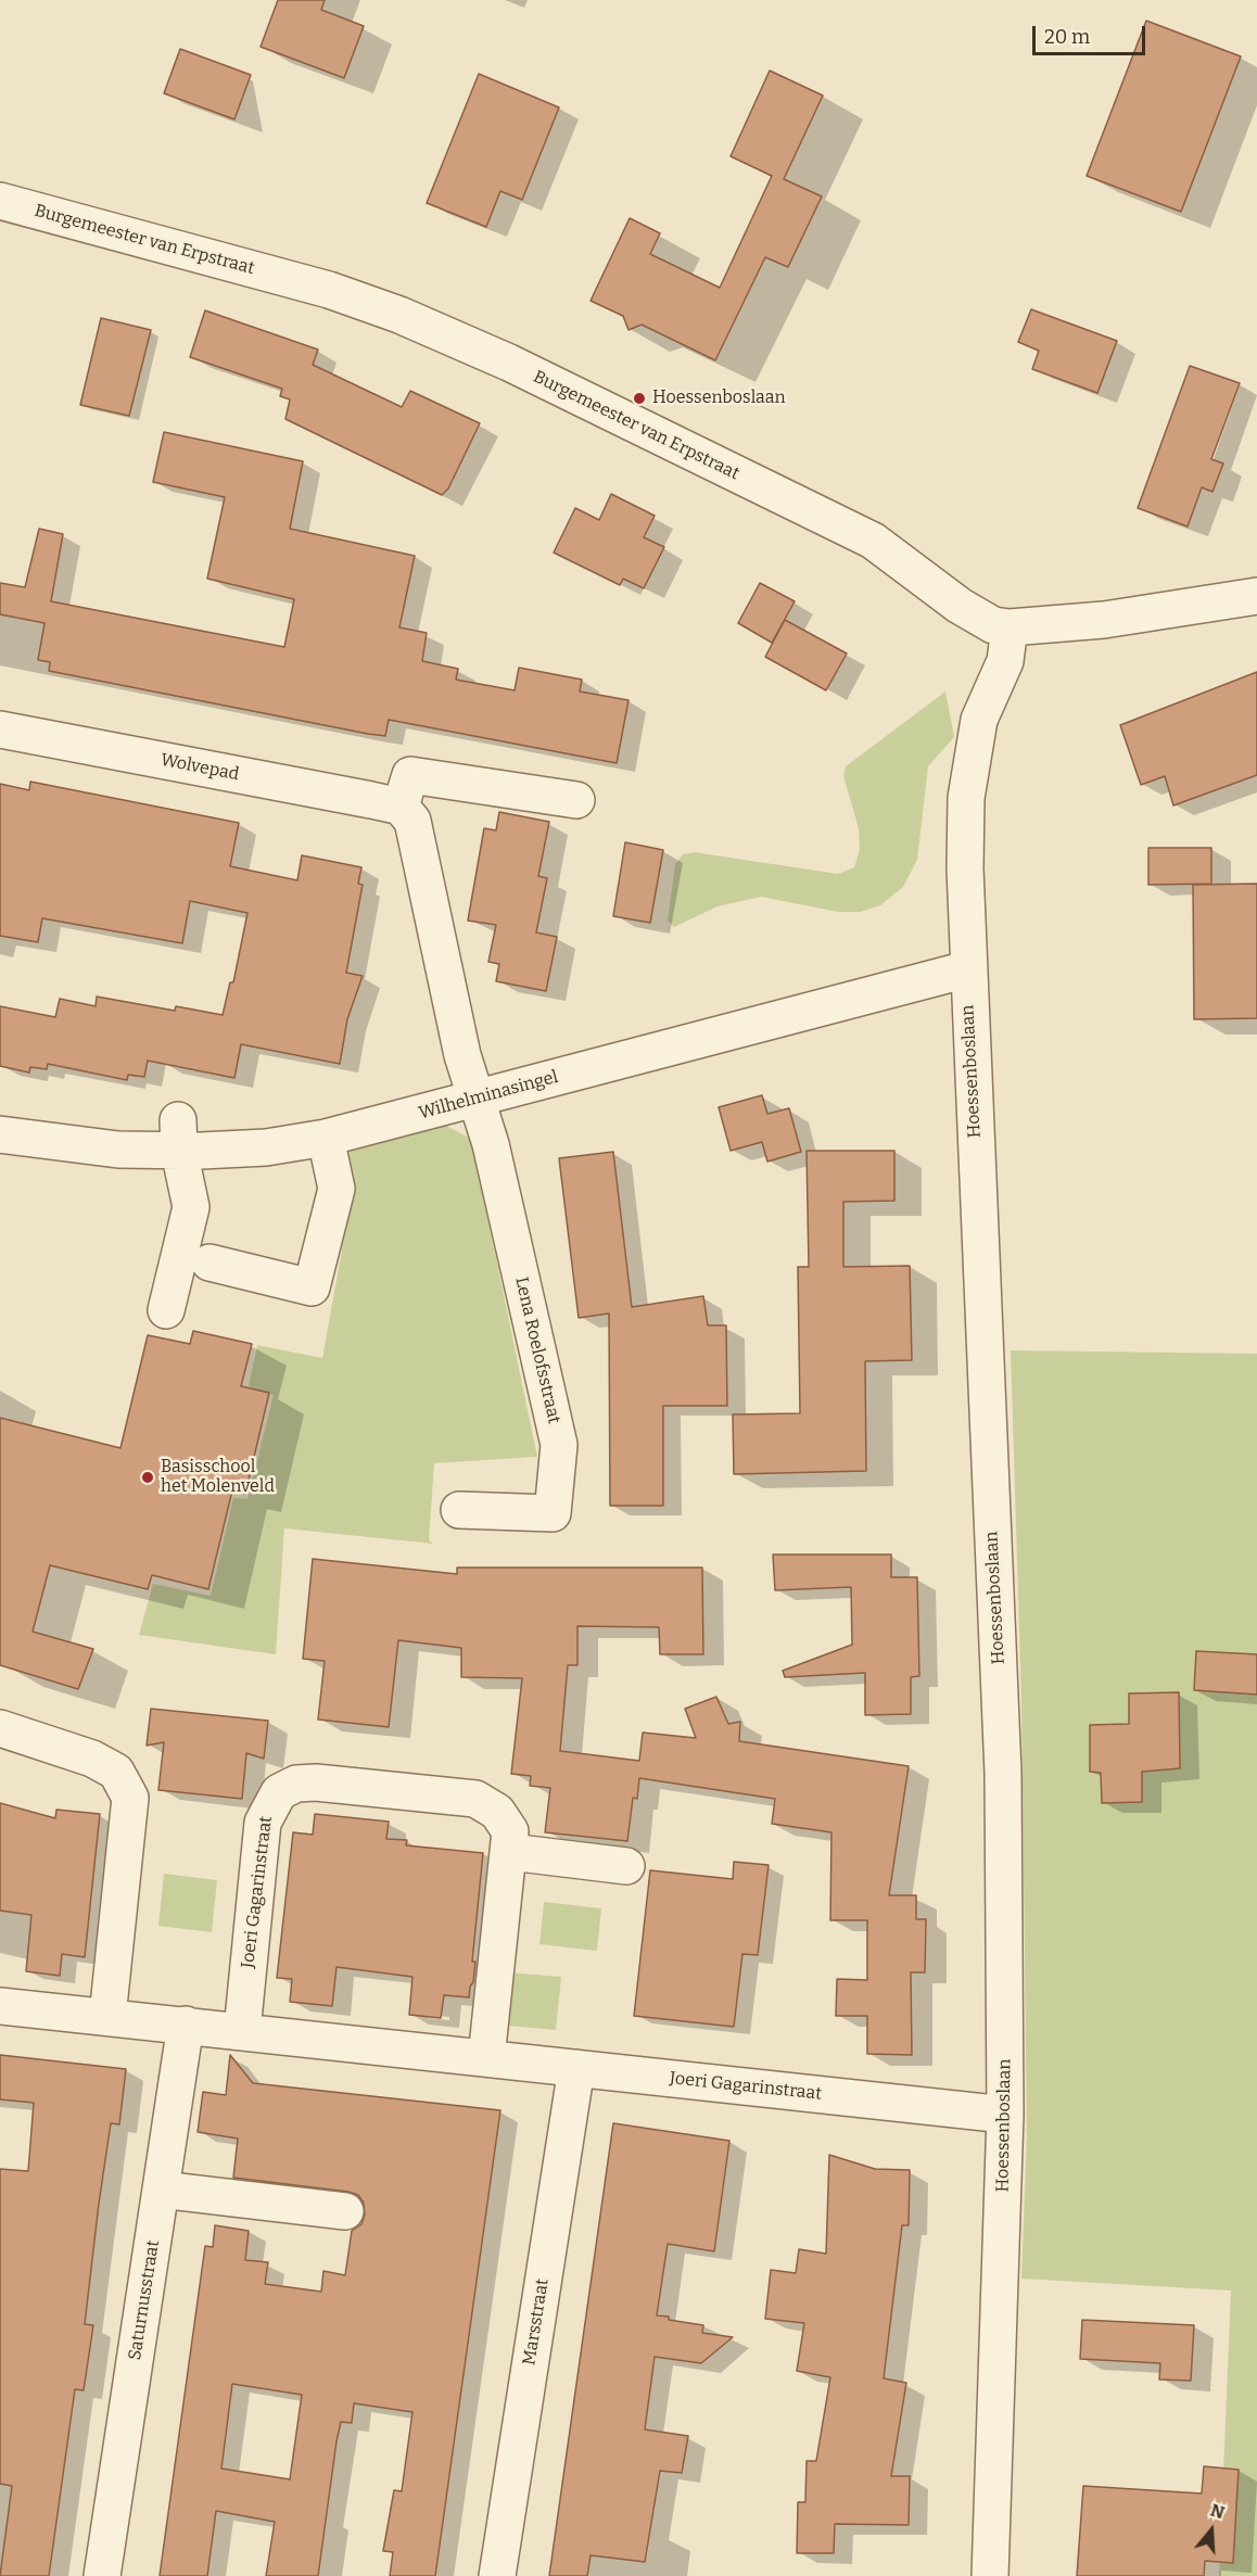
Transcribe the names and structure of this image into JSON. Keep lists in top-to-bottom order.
{
  "streets": {
    "street": [
      "Burgemeester van Erpstraat",
      "Wolvepad",
      "Hoessenboslaan",
      "Wilhelminasingel",
      "Lena Roelofsstraat",
      "Joeri Gagarinstraat",
      "Saturnusstraat",
      "Marsstraat"
    ]
  },
  "crossings": [
    ["Burgemeester van Erpstraat", "Hoessenboslaan"],
    ["Hoessenboslaan", "Wilhelminasingel"],
    ["Hoessenboslaan", "Joeri Gagarinstraat"],
    ["Wilhelminasingel", "Lena Roelofsstraat"],
    ["Joeri Gagarinstraat", "Saturnusstraat"],
    ["Joeri Gagarinstraat", "Marsstraat"]
  ],
  "places": ["Hoessenboslaan", "Basisschool het Molenveld"],
  "scale_bar": "20 m",
  "north": "top"
}
